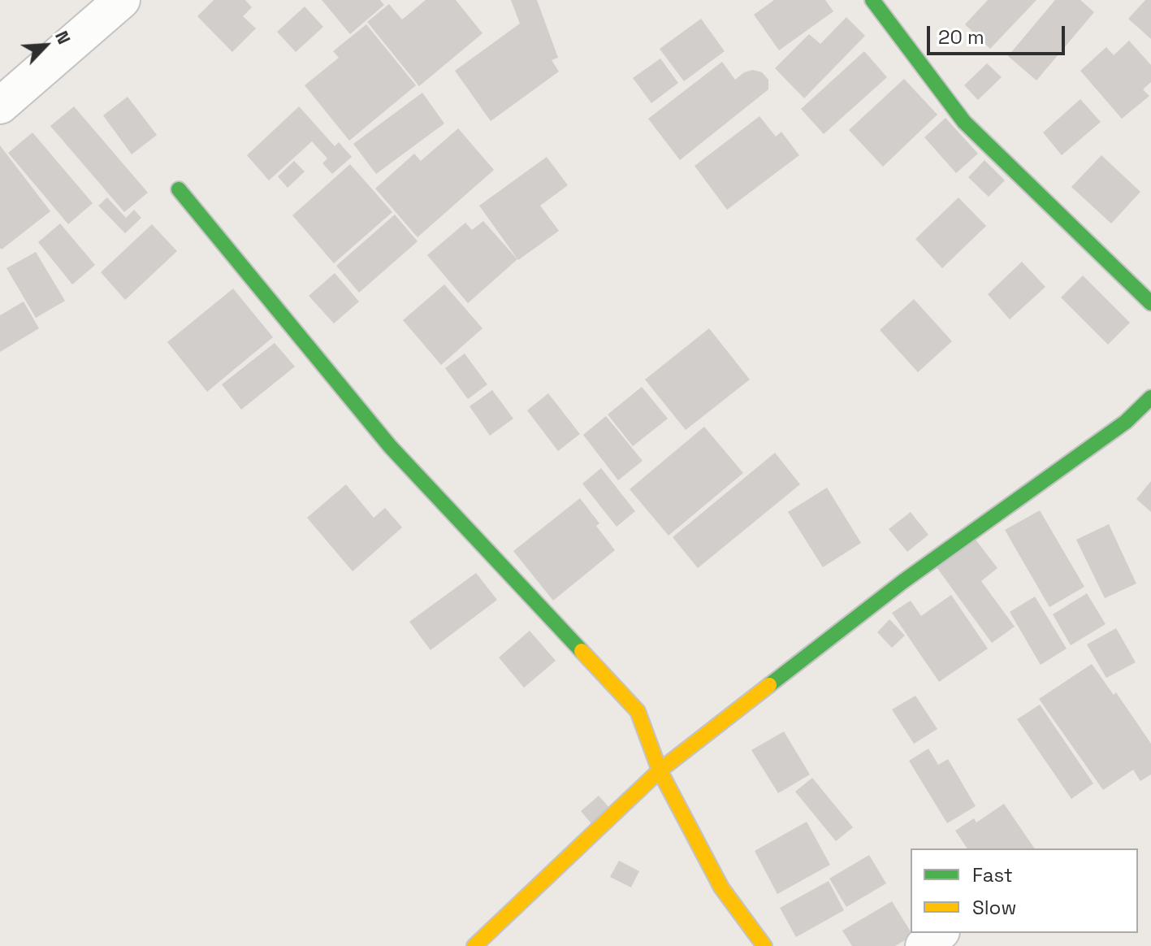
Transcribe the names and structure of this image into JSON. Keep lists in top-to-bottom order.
{
  "legend": ["Fast", "Slow"],
  "scale_bar": "20 m",
  "north": "top right"
}
